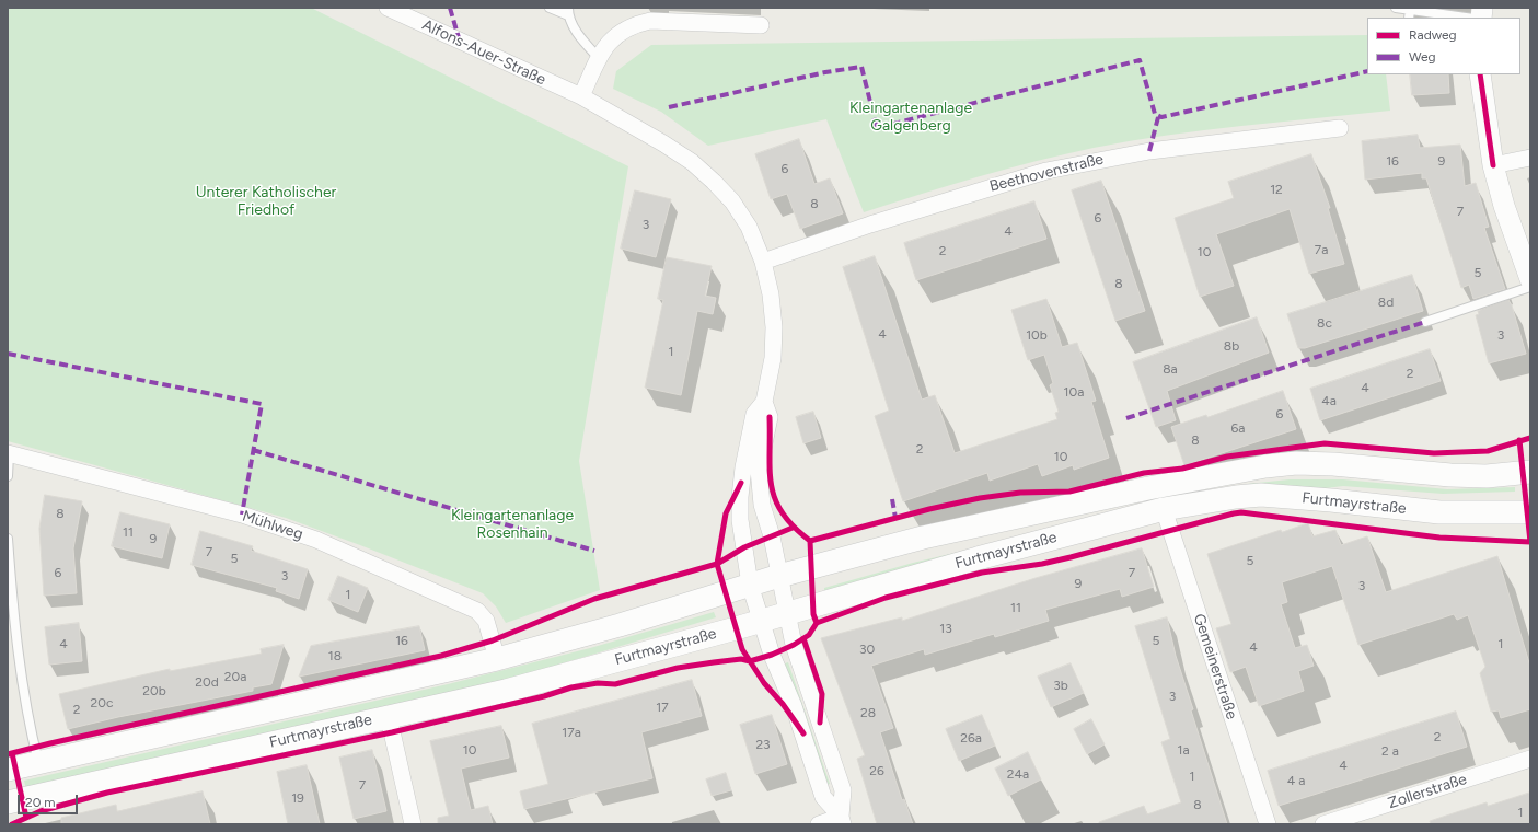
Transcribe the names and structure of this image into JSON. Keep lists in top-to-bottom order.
{
  "streets": {
    "main road": ["Furtmayrstraße"],
    "street": [
      "Alfons-Auer-Straße",
      "Beethovenstraße",
      "Mühlweg",
      "Gemeinerstraße",
      "Zollerstraße"
    ]
  },
  "crossings": [
    ["Alfons-Auer-Straße", "Beethovenstraße"],
    ["Alfons-Auer-Straße", "Furtmayrstraße"],
    ["Furtmayrstraße", "Mühlweg"],
    ["Furtmayrstraße", "Gemeinerstraße"]
  ],
  "parks": ["Kleingartenanlage Galgenberg", "Unterer Katholischer Friedhof", "Kleingartenanlage Rosenhain"],
  "house_numbers": [
    "16",
    "9",
    "6",
    "12",
    "8",
    "7",
    "6",
    "3",
    "4",
    "7a",
    "2",
    "10",
    "5",
    "8",
    "8d",
    "8c",
    "4",
    "10b",
    "3",
    "8b",
    "1",
    "8a",
    "2",
    "4",
    "10a",
    "4a",
    "6",
    "6a",
    "8",
    "2",
    "10",
    "8",
    "11",
    "9",
    "7",
    "5",
    "5",
    "6",
    "7",
    "3",
    "9",
    "3",
    "1",
    "11",
    "13",
    "16",
    "5",
    "4",
    "1",
    "4",
    "30",
    "18",
    "20a",
    "20d",
    "3b",
    "20b",
    "3",
    "20c",
    "17",
    "2",
    "28",
    "17a",
    "2",
    "26a",
    "23",
    "10",
    "1a",
    "2 a",
    "4",
    "26",
    "24a",
    "1",
    "4 a",
    "7",
    "19",
    "8",
    "1"
  ],
  "legend": ["Radweg", "Weg"],
  "scale_bar": "20 m"
}
